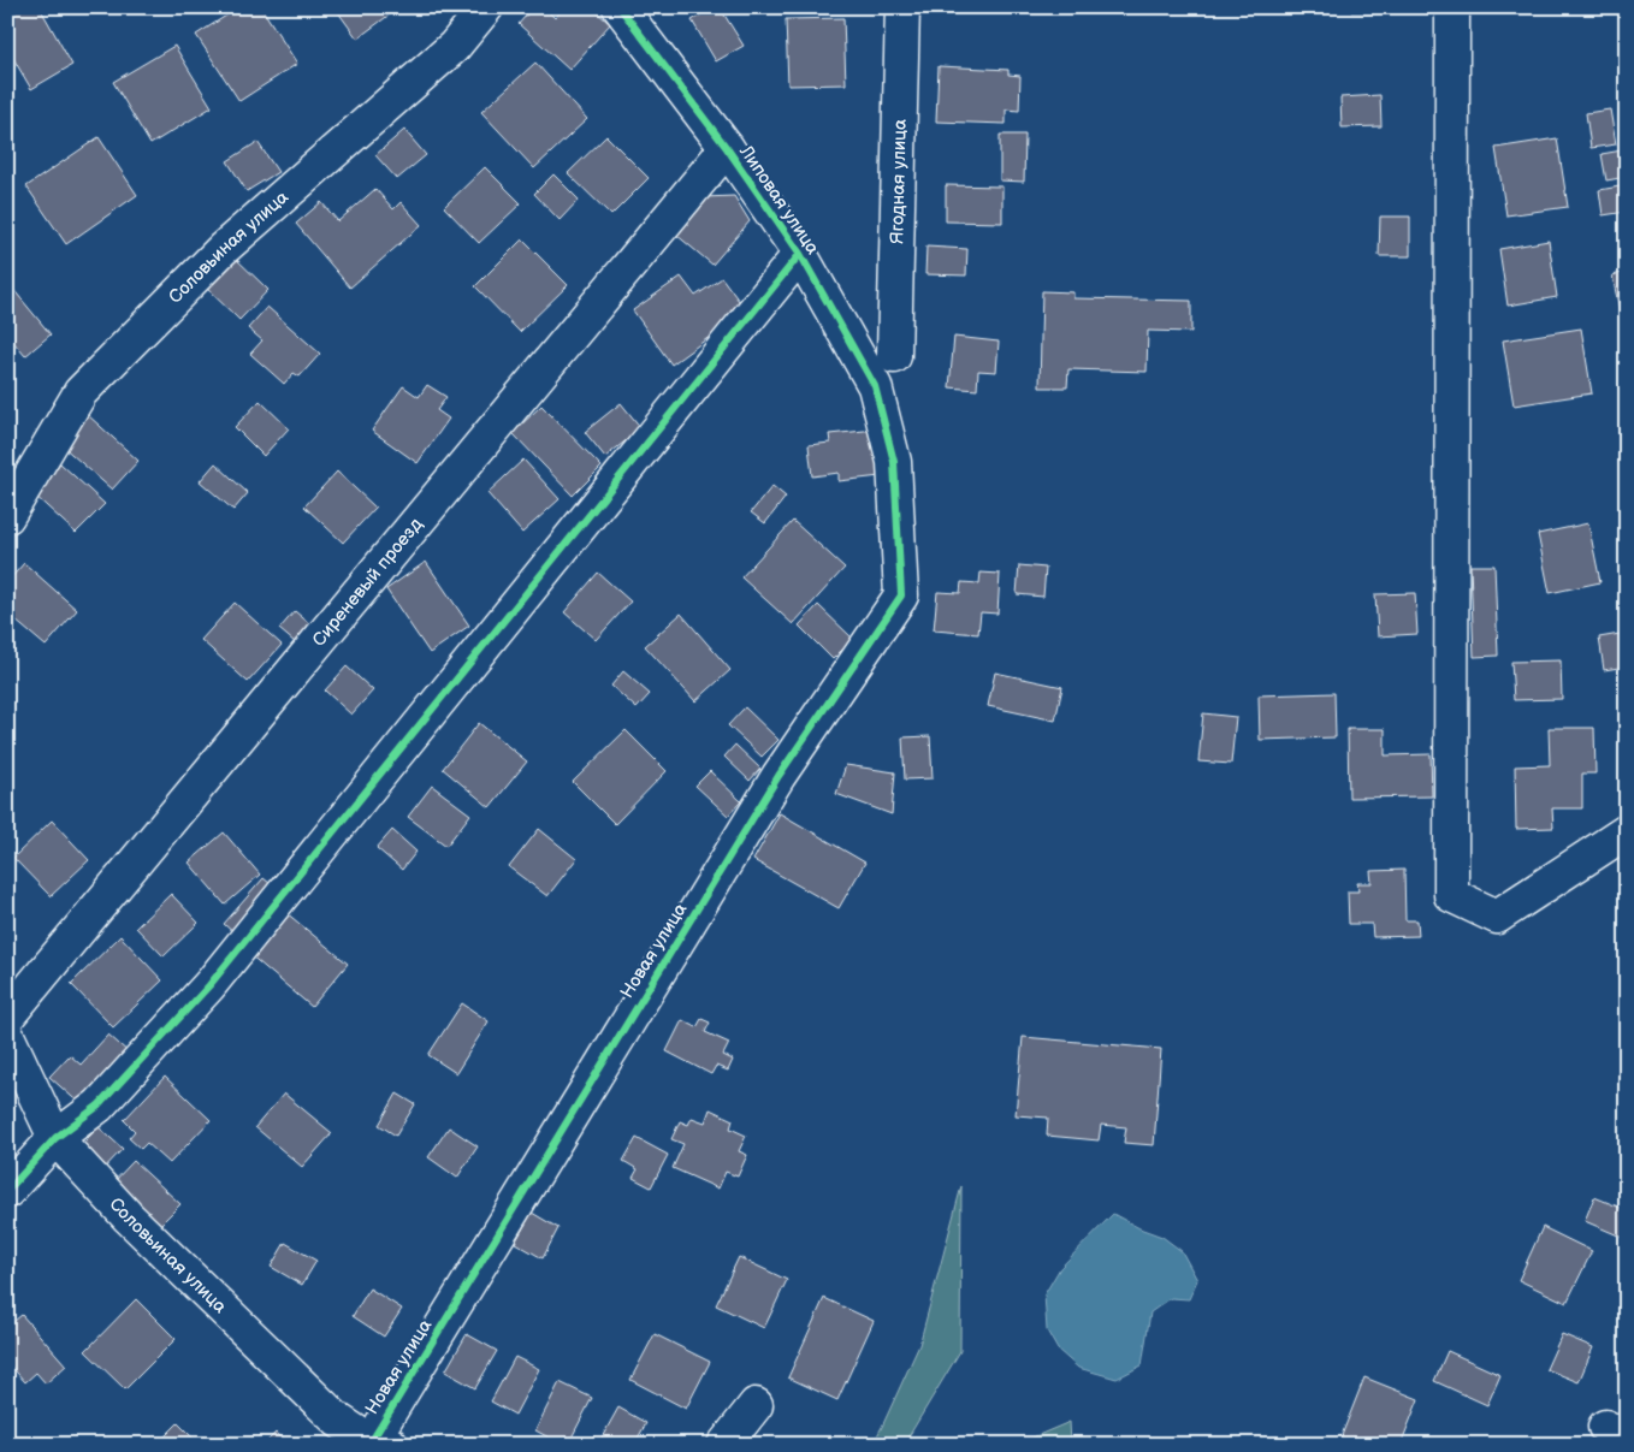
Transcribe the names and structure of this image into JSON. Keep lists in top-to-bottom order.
{
  "streets": {
    "street": [
      "Ягодная улица",
      "Липовая улица",
      "Соловьиная улица",
      "Сиреневый проезд",
      "Новая улица"
    ]
  },
  "crossings": [
    ["Липовая улица", "Сиреневый проезд"],
    ["Липовая улица", "Новая улица"],
    ["Соловьиная улица", "Новая улица"]
  ]
}
